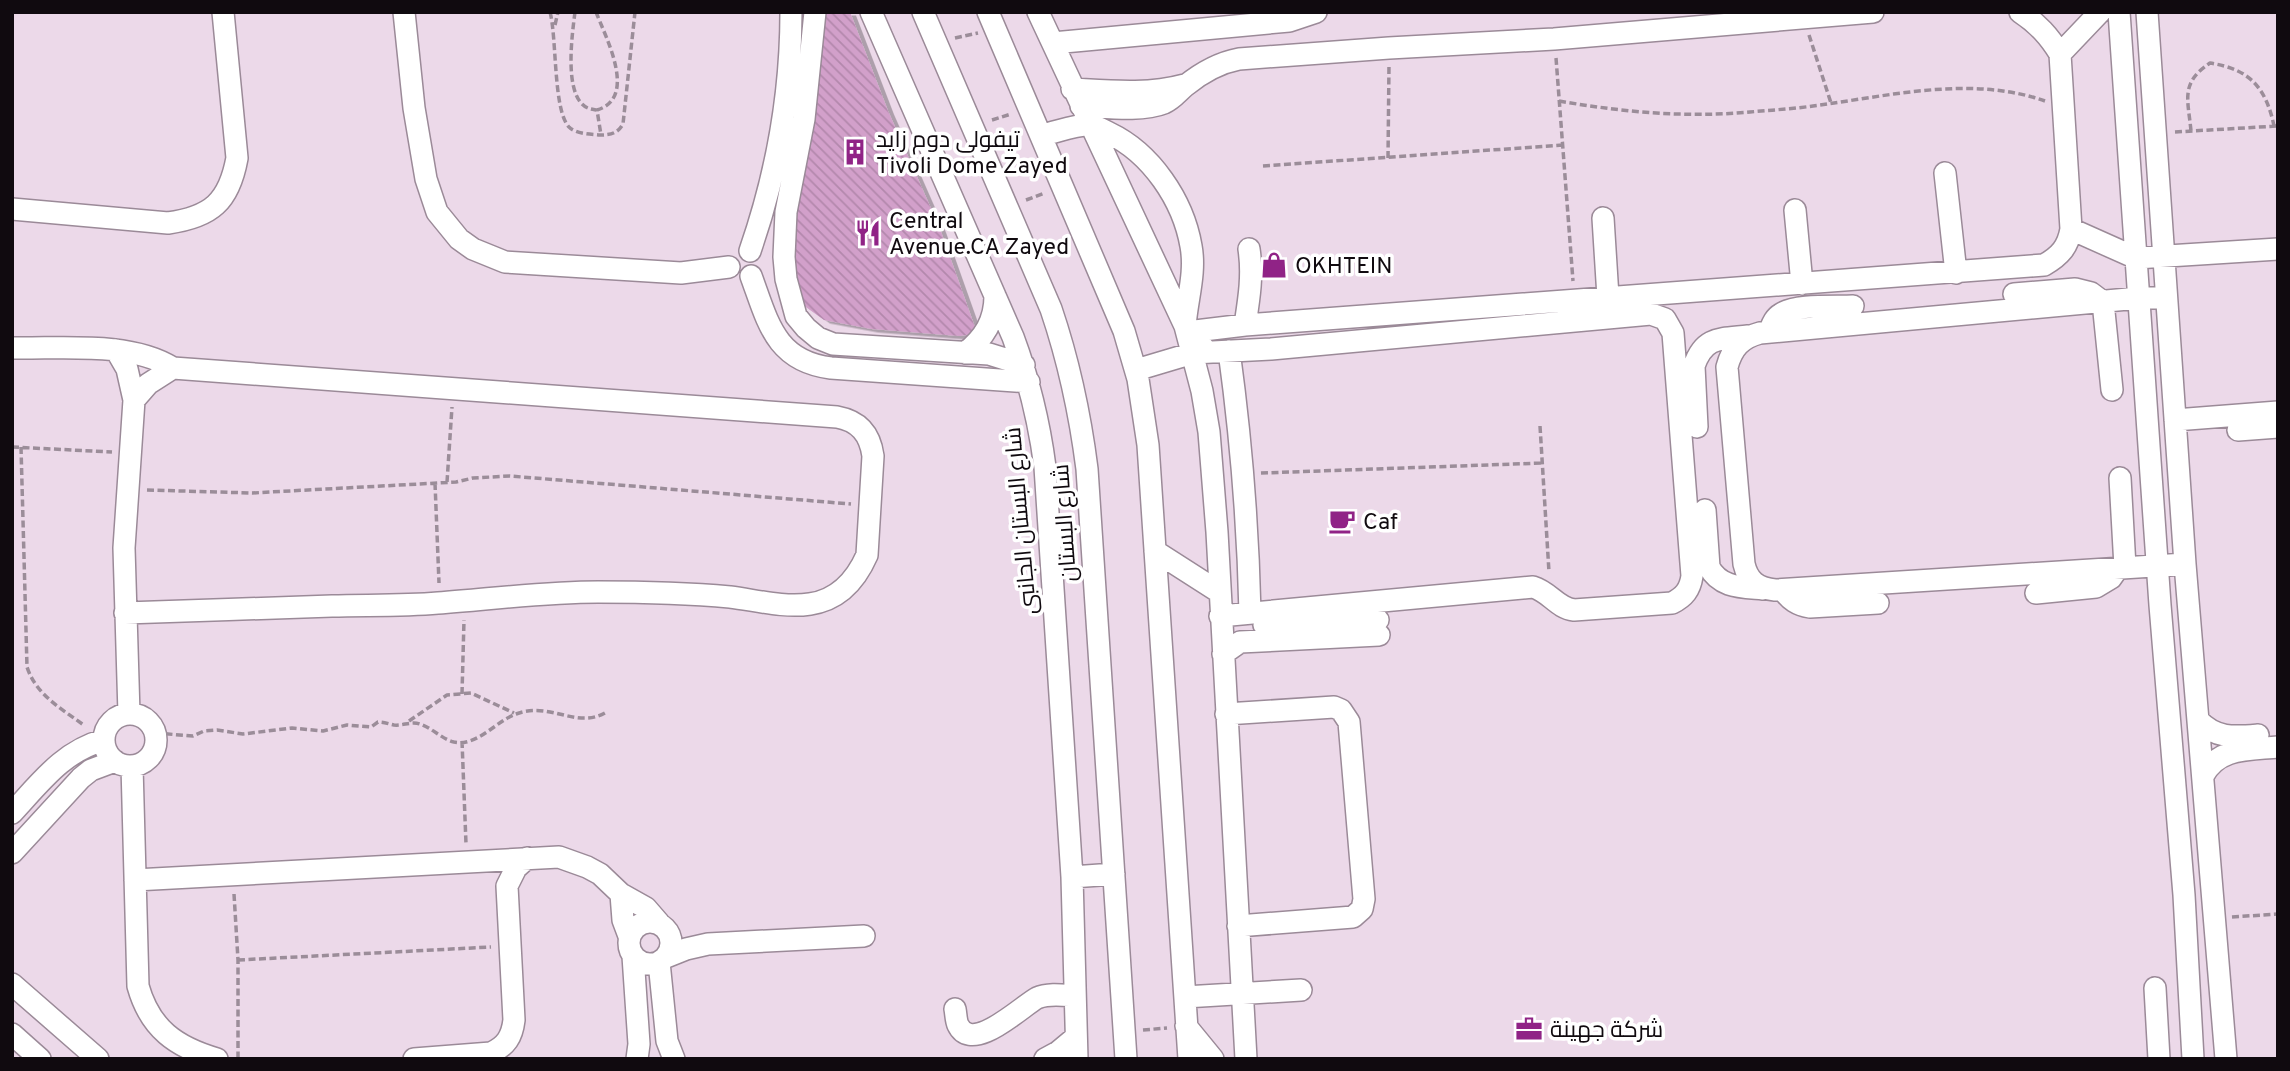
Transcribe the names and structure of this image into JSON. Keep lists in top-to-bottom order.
{
  "streets": {
    "street": ["شارع البستان الجانبى", "شارع البستان"]
  },
  "places": {
    "building": ["تيفولى دوم زايد Tivoli Dome Zayed"],
    "restaurant": ["Central Avenue.CA Zayed"],
    "shop": ["OKHTEIN"],
    "cafe": ["Caf"],
    "office": ["شركة جهينة"]
  }
}
